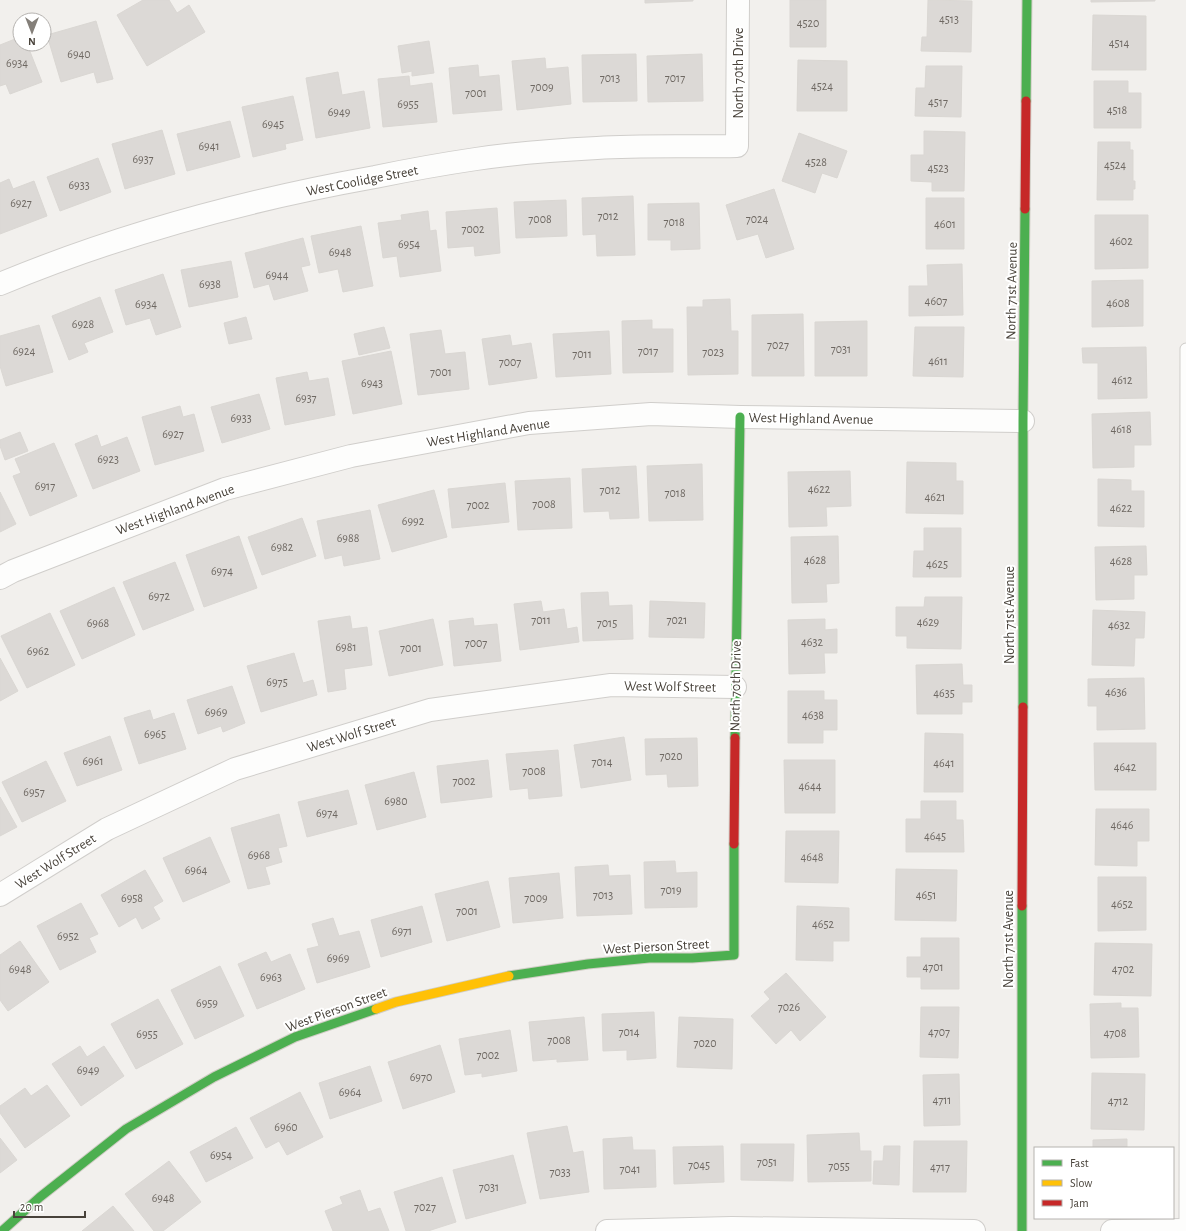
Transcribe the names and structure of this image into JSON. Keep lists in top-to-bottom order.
{
  "streets": {
    "street": [
      "North 70th Drive",
      "West Coolidge Street",
      "North 71st Avenue",
      "West Highland Avenue",
      "West Wolf Street",
      "West Pierson Street"
    ]
  },
  "crossings": [
    ["North 70th Drive", "West Coolidge Street"],
    ["North 70th Drive", "West Highland Avenue"],
    ["North 70th Drive", "West Wolf Street"],
    ["North 70th Drive", "West Pierson Street"],
    ["North 71st Avenue", "West Highland Avenue"]
  ],
  "house_numbers": [
    "4513",
    "4520",
    "4514",
    "6940",
    "6934",
    "7013",
    "7017",
    "4524",
    "7009",
    "7001",
    "4517",
    "6955",
    "4518",
    "6949",
    "6945",
    "6941",
    "6937",
    "4528",
    "4524",
    "4523",
    "6933",
    "6927",
    "7012",
    "7008",
    "7024",
    "7018",
    "4601",
    "7002",
    "4602",
    "6954",
    "6948",
    "6944",
    "6938",
    "4607",
    "4608",
    "6934",
    "6928",
    "7027",
    "7031",
    "6924",
    "7017",
    "7023",
    "7011",
    "4611",
    "7007",
    "7001",
    "4612",
    "6943",
    "6937",
    "6933",
    "4618",
    "6927",
    "6923",
    "6917",
    "4622",
    "7012",
    "7018",
    "4621",
    "7008",
    "7002",
    "4622",
    "6992",
    "6988",
    "6982",
    "4628",
    "4628",
    "4625",
    "6974",
    "6972",
    "7011",
    "7021",
    "4629",
    "6968",
    "7015",
    "4632",
    "4632",
    "7007",
    "6981",
    "7001",
    "6962",
    "6975",
    "4636",
    "4635",
    "6969",
    "4638",
    "6965",
    "7020",
    "6961",
    "7014",
    "4641",
    "4642",
    "7008",
    "7002",
    "4644",
    "6957",
    "6980",
    "6974",
    "4646",
    "4645",
    "6968",
    "4648",
    "6964",
    "7019",
    "7013",
    "4651",
    "6958",
    "7009",
    "4652",
    "7001",
    "4652",
    "6971",
    "6952",
    "6969",
    "4701",
    "6948",
    "4702",
    "6963",
    "6959",
    "7026",
    "7014",
    "4707",
    "4708",
    "6955",
    "7008",
    "7020",
    "7002",
    "6949",
    "6970",
    "6964",
    "4711",
    "4712",
    "6960",
    "6954",
    "7051",
    "7045",
    "7055",
    "4717",
    "7041",
    "7033",
    "7031",
    "6948",
    "7027"
  ],
  "legend": ["Fast", "Slow", "Jam"],
  "scale_bar": "20 m",
  "north": "bottom"
}
